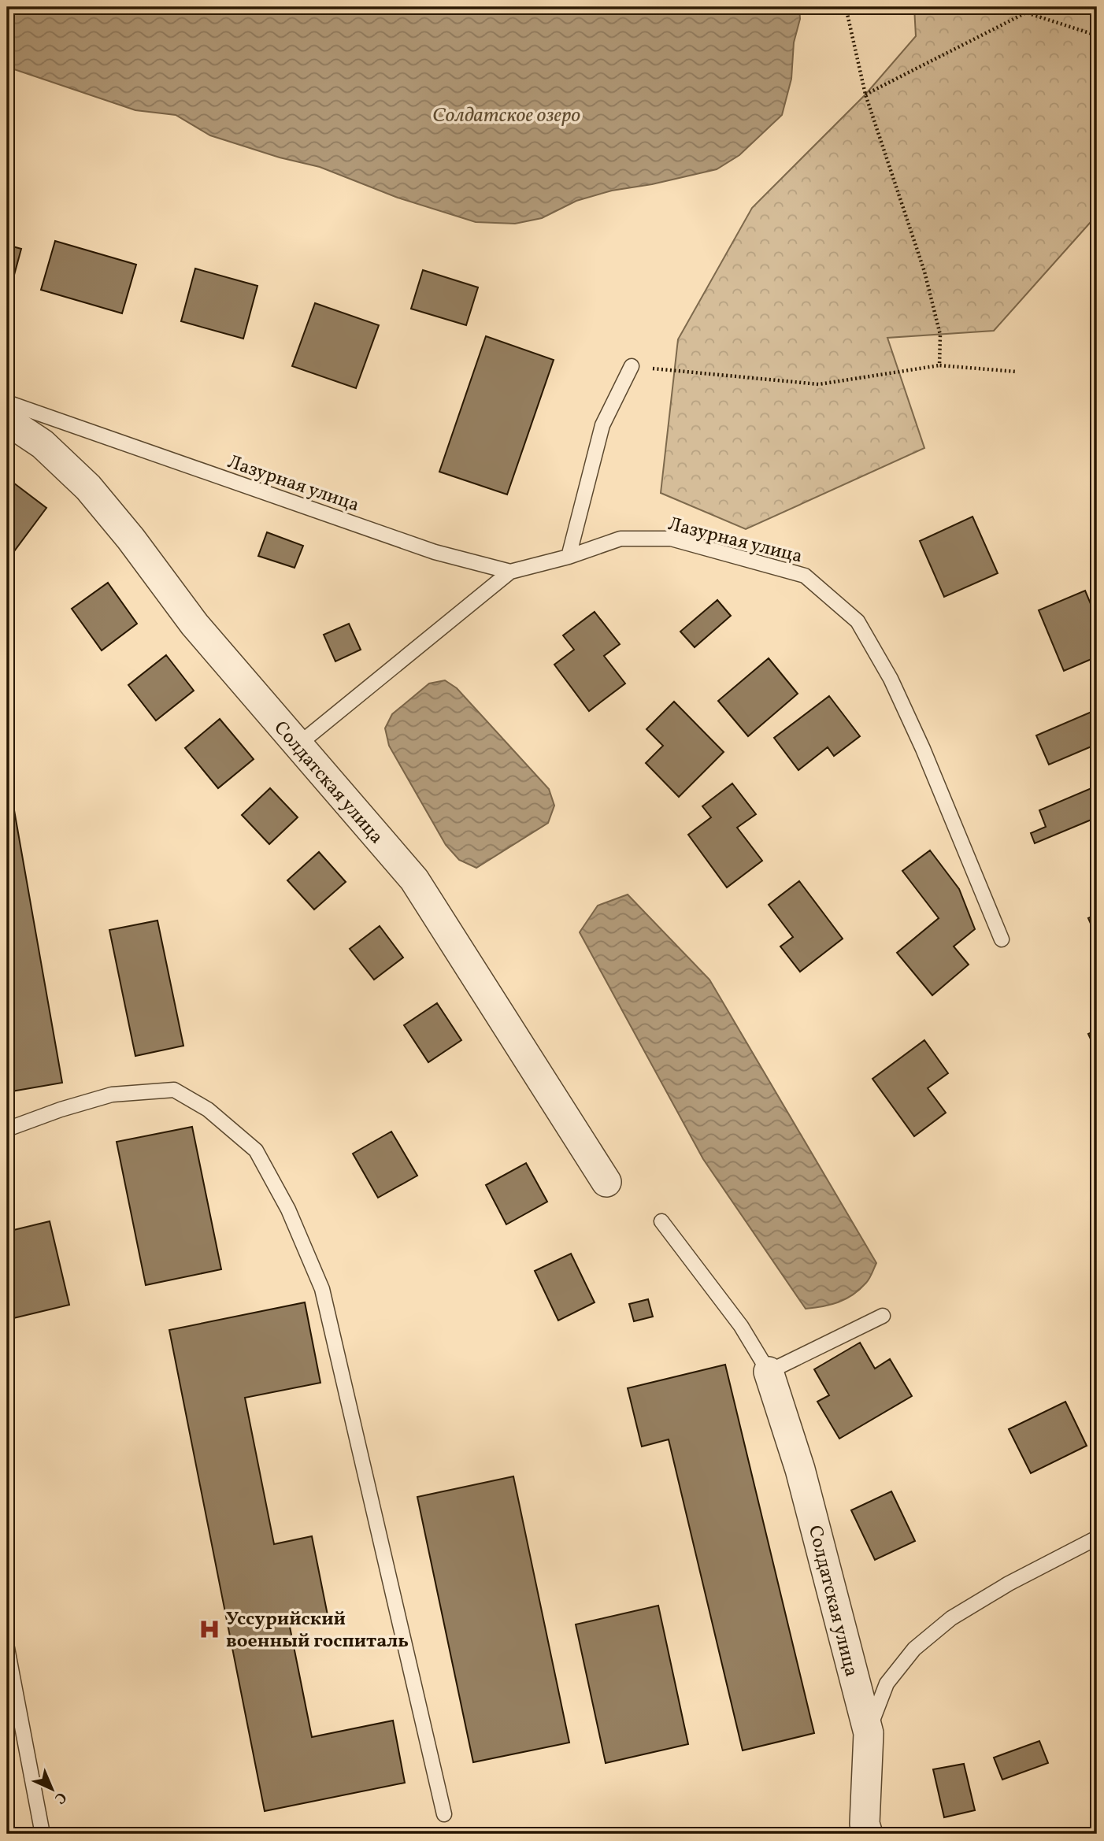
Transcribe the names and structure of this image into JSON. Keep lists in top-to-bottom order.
{
  "streets": {
    "street": ["Солдатская улица"],
    "lane": ["Лазурная улица"]
  },
  "water": ["Солдатское озеро"],
  "places": {
    "hospital": ["Уссурийский военный госпиталь"]
  },
  "north": "bottom right"
}
